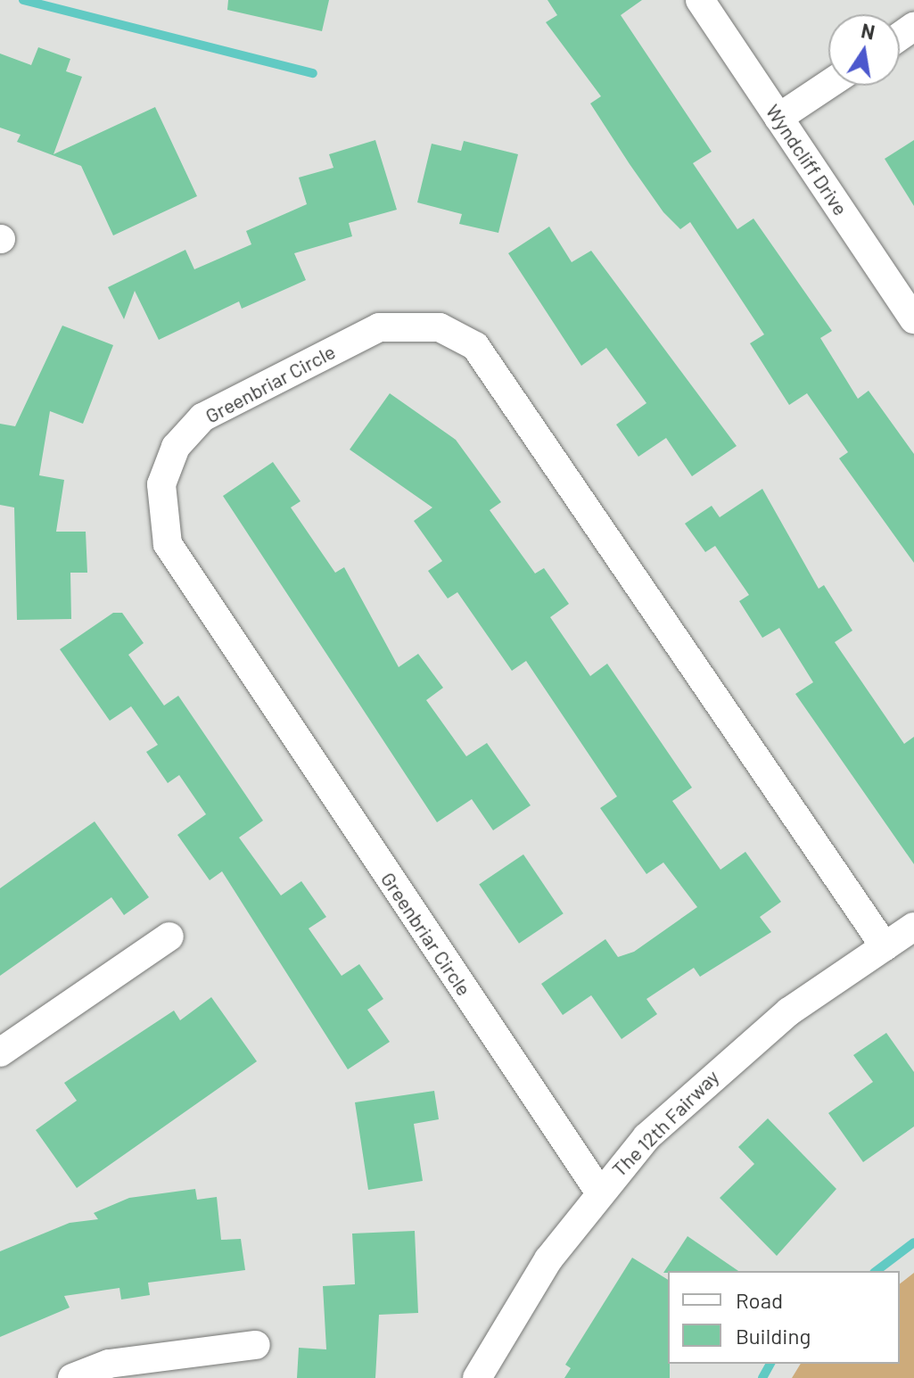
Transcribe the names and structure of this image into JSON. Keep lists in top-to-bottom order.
{
  "streets": {
    "street": ["Wyndcliff Drive", "Greenbriar Circle", "The 12th Fairway"]
  },
  "crossings": [
    ["Greenbriar Circle", "The 12th Fairway"]
  ],
  "legend": ["Road", "Building"],
  "north": "top"
}
